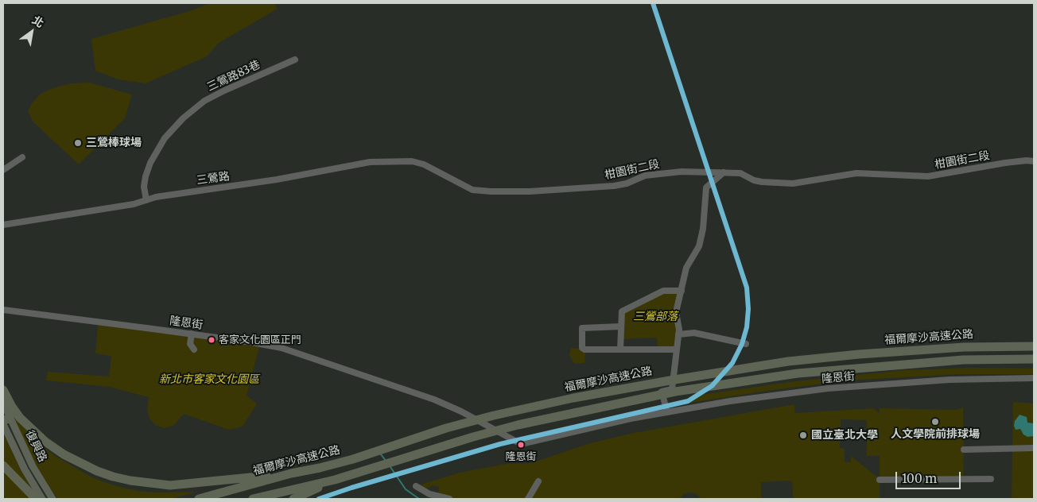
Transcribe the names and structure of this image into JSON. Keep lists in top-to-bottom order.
{
  "streets": {
    "highway": ["福爾摩沙高速公路"],
    "main road": ["復興路"],
    "street": [
      "三鶯路83巷",
      "柑園街二段",
      "三鶯路",
      "隆恩街"
    ]
  },
  "crossings": [
    ["三鶯路83巷", "三鶯路"],
    ["柑園街二段", "三鶯路"]
  ],
  "parks": ["三鶯部落", "新北市客家文化園區"],
  "places": [
    "三鶯棒球場",
    "客家文化園區正門",
    "人文學院前排球場",
    "國立臺北大學",
    "隆恩街"
  ],
  "scale_bar": "100 m",
  "north": "top right"
}
